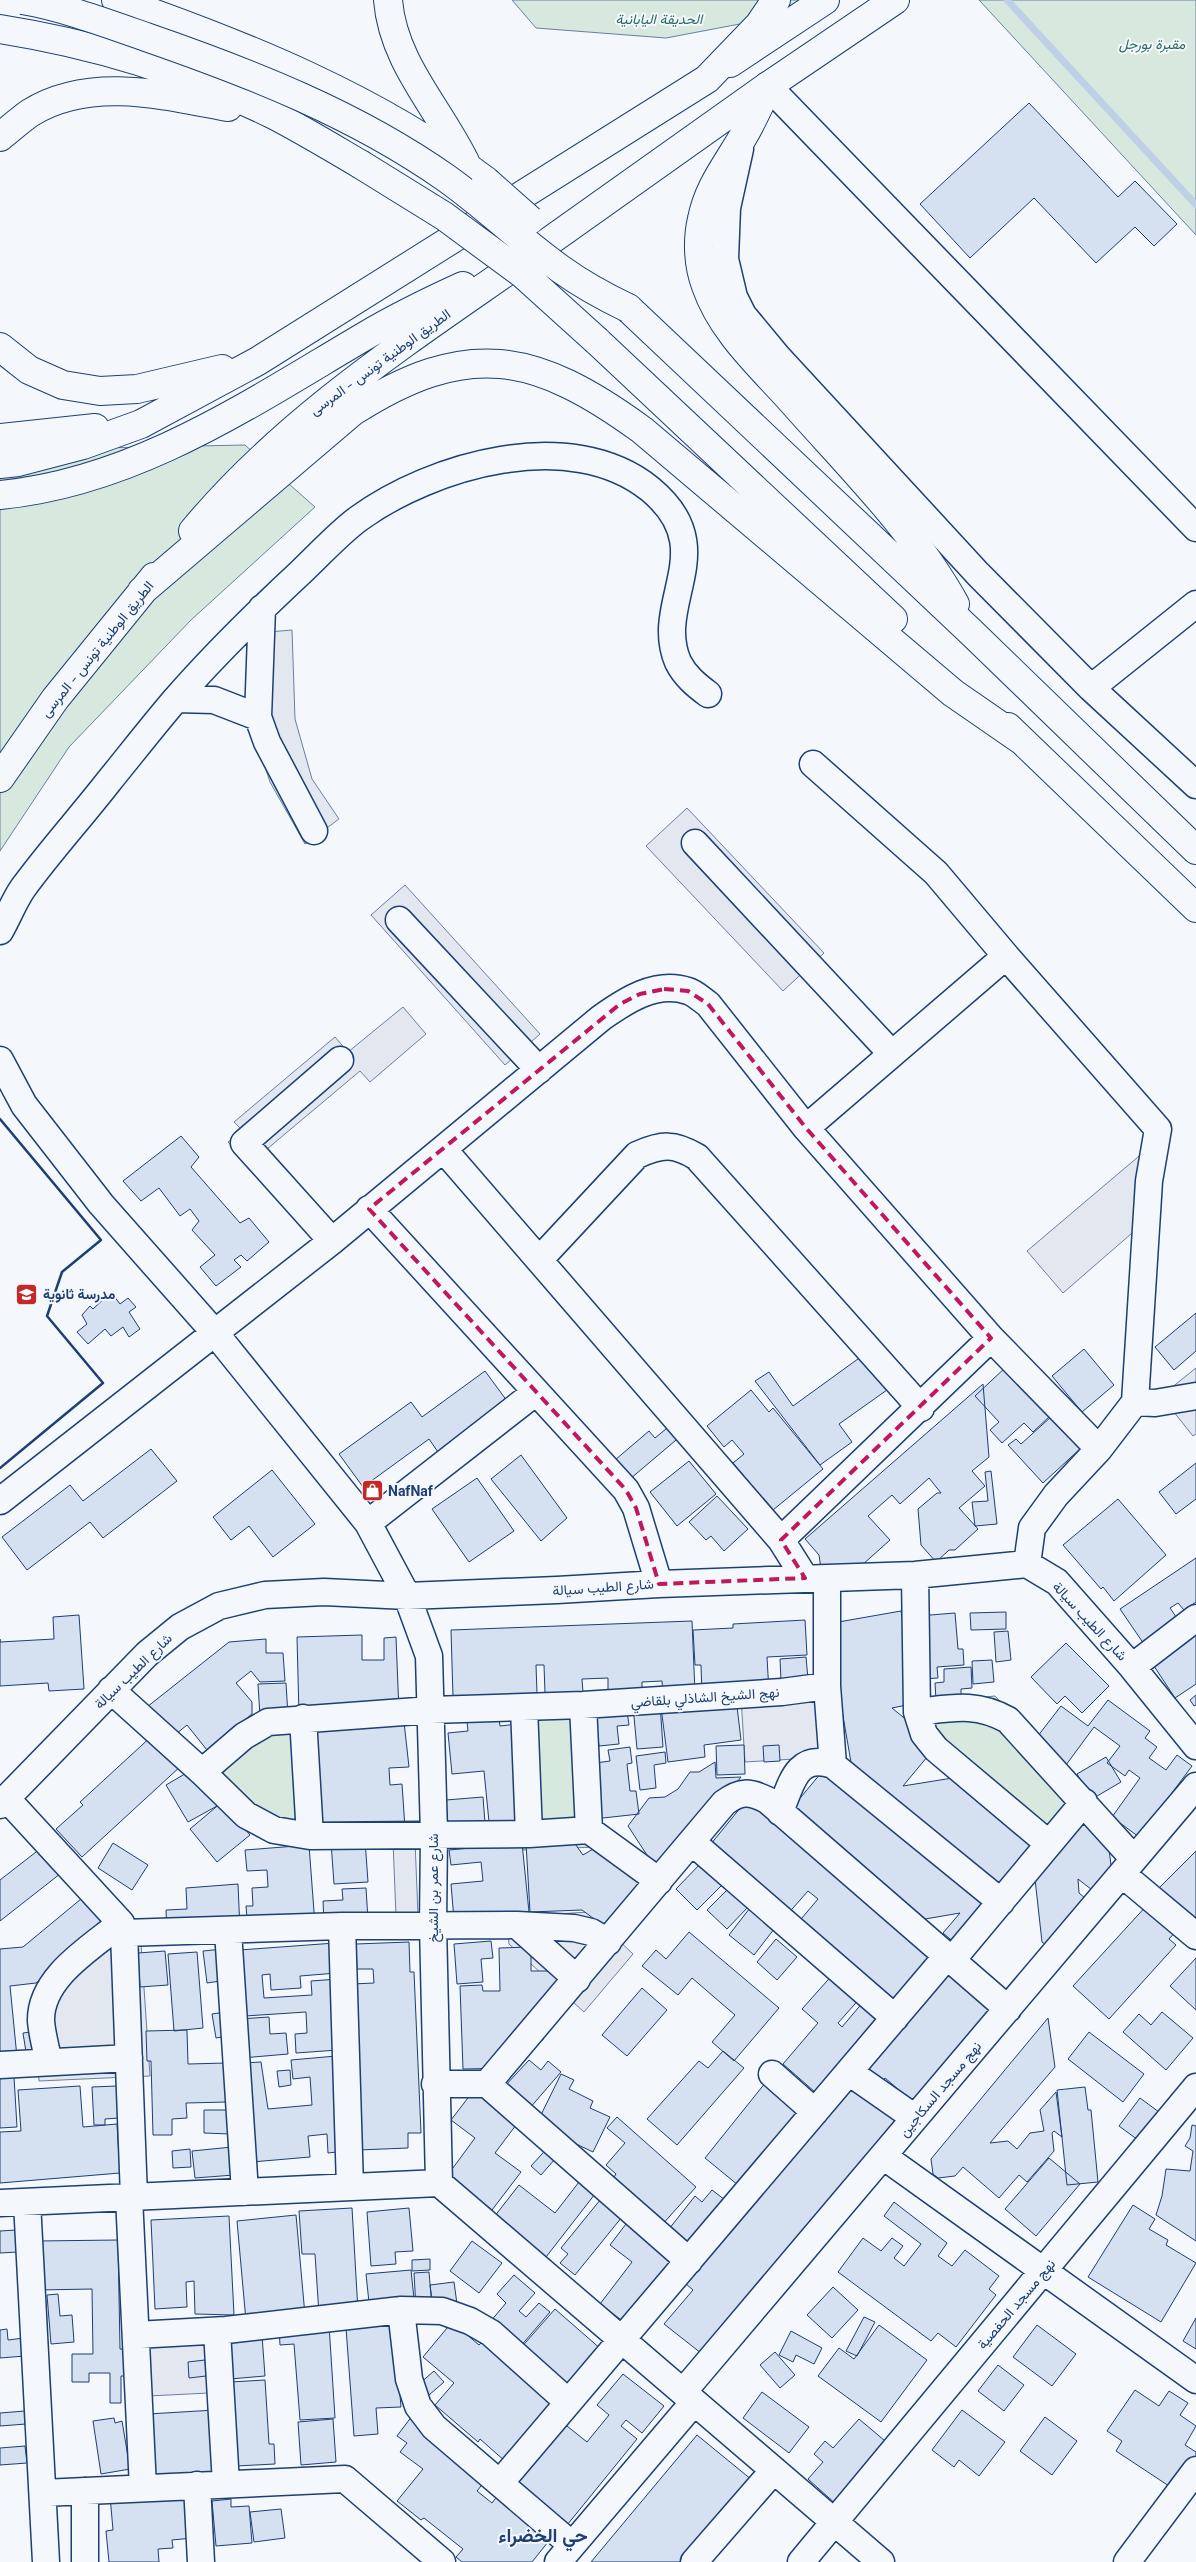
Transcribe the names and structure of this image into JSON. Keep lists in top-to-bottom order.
{
  "streets": {
    "main road": ["الطريق الوطنية تونس - المرسى"],
    "street": [
      "شارع الطيب سيالة",
      "نهج الشيخ الشاذلي بلقاضي",
      "شارع عمر بن الشيخ",
      "نهج مسجد السكاجين",
      "نهج مسجد الحفصية"
    ]
  },
  "crossings": [
    ["شارع الطيب سيالة", "شارع عمر بن الشيخ"],
    ["نهج الشيخ الشاذلي بلقاضي", "شارع عمر بن الشيخ"]
  ],
  "districts": ["حي الخضراء"],
  "parks": ["الحديقة اليابانية", "مقبرة بورجل"],
  "places": {
    "school or university": ["مدرسة ثانوية"],
    "shop": ["NafNaf"]
  }
}
